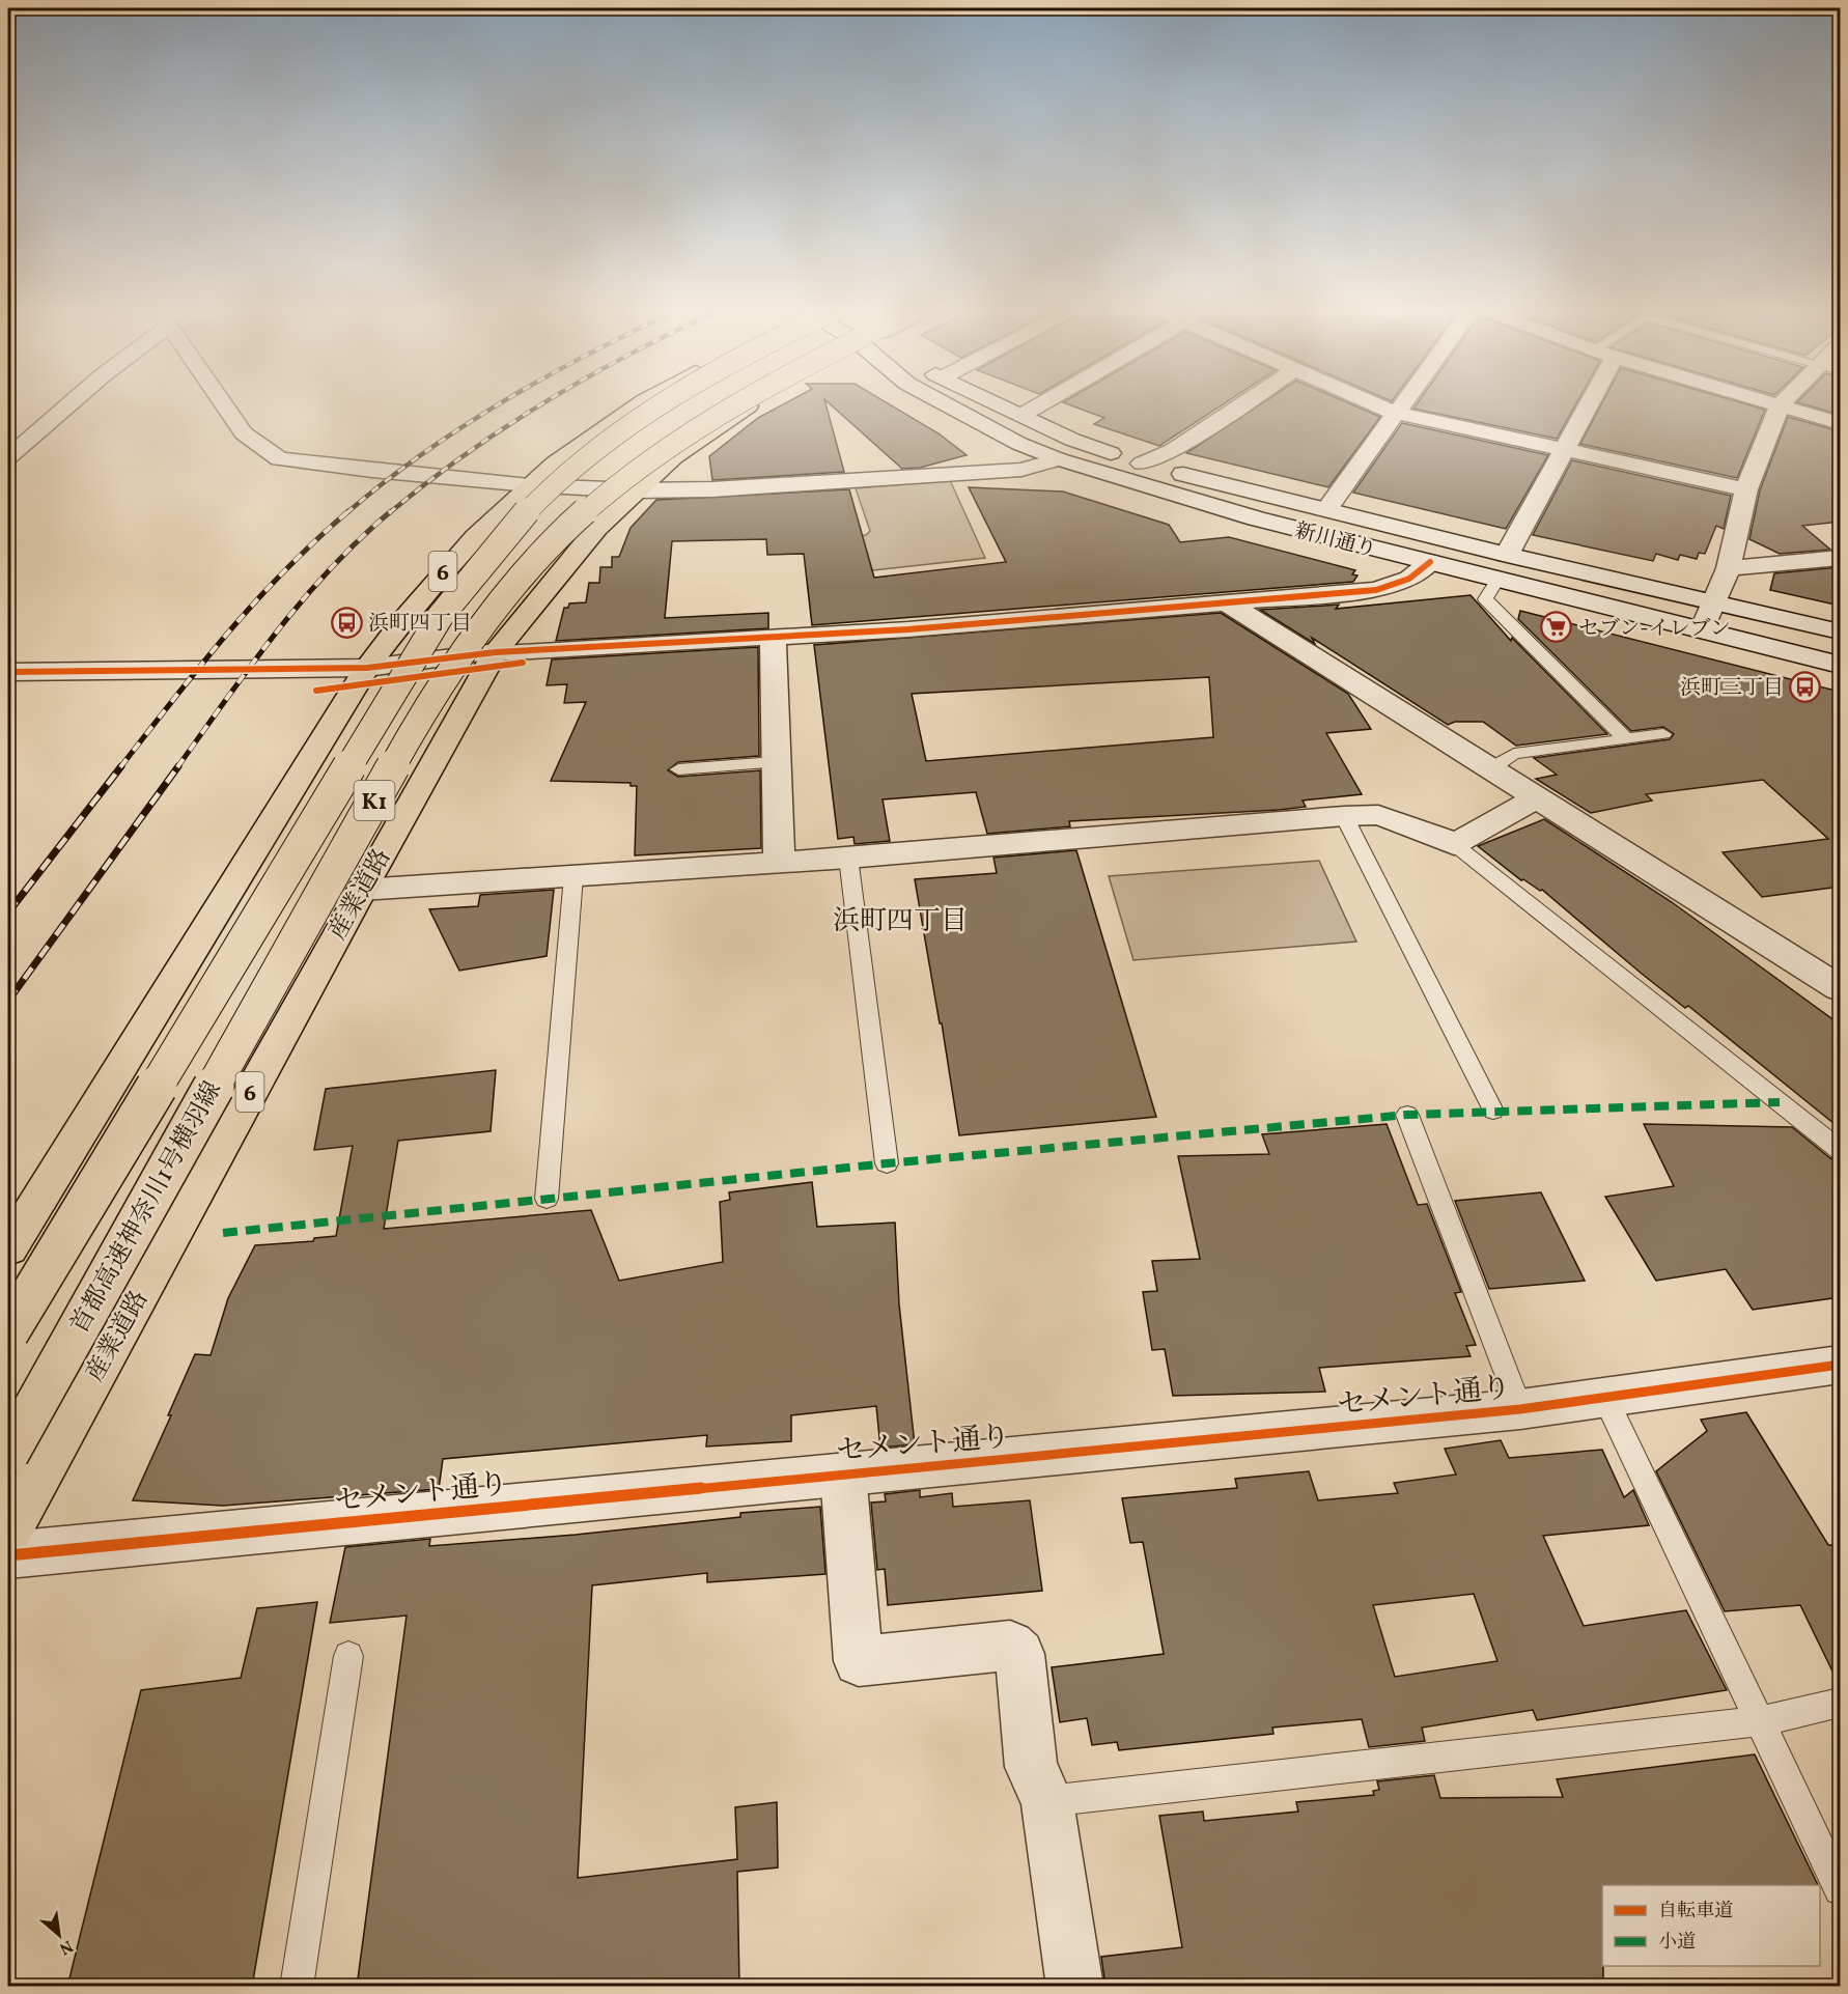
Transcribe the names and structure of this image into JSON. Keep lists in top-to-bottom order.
{
  "streets": {
    "main road": [
      "6",
      "K1",
      "産業道路",
      "首都高速神奈川1号横羽線"
    ],
    "street": ["新川通り", "セメント通り"]
  },
  "districts": ["浜町四丁目"],
  "places": {
    "bus stop": ["浜町四丁目", "浜町三丁目"],
    "supermarket": ["セブン-イレブン"]
  },
  "legend": ["自転車道", "小道"],
  "north": "bottom right"
}
